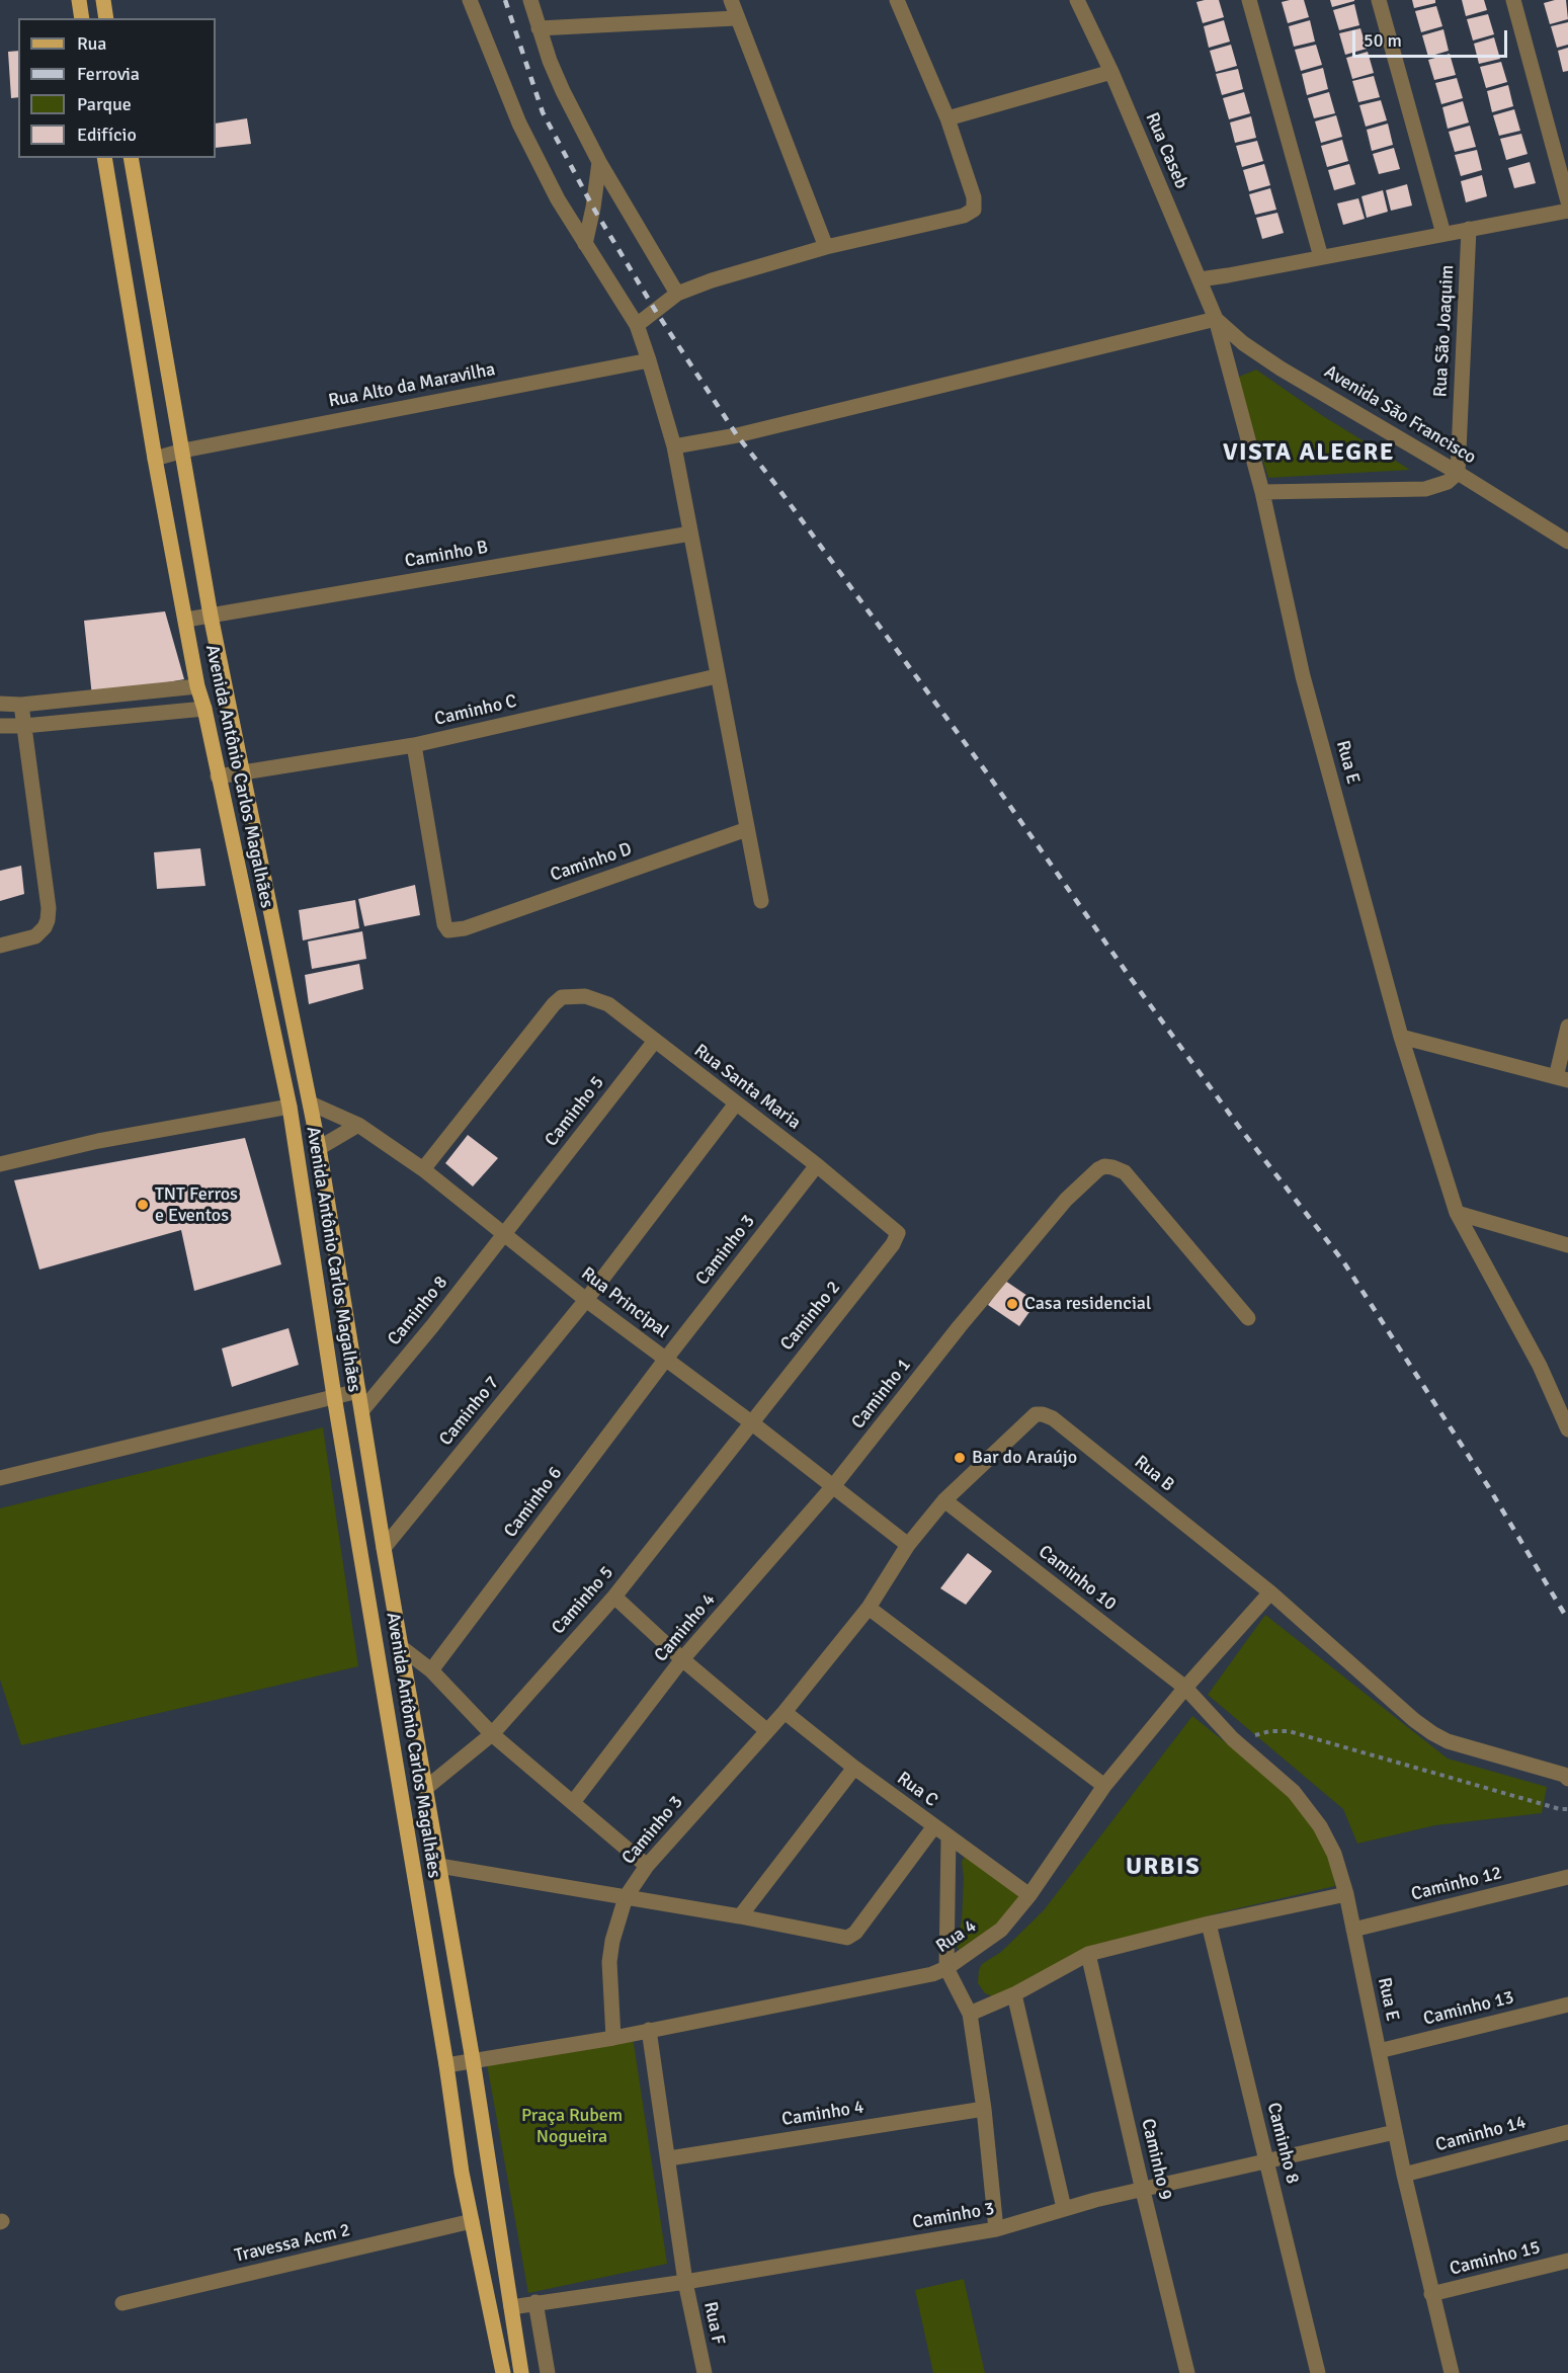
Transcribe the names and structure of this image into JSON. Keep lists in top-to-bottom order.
{
  "streets": {
    "main road": ["Avenida Antônio Carlos Magalhães"],
    "street": [
      "Rua Caseb",
      "Rua São Joaquim",
      "Rua Alto da Maravilha",
      "Avenida São Francisco",
      "Caminho B",
      "Caminho C",
      "Rua E",
      "Caminho D",
      "Rua Santa Maria",
      "Caminho 5",
      "Caminho 3",
      "Rua Principal",
      "Caminho 8",
      "Caminho 2",
      "Caminho 1",
      "Caminho 7",
      "Rua B",
      "Caminho 6",
      "Caminho 10",
      "Caminho 4",
      "Rua C",
      "Caminho 12",
      "Rua 4",
      "Caminho 13",
      "Caminho 14",
      "Caminho 9",
      "Travessa Acm 2",
      "Caminho 15",
      "Rua F"
    ]
  },
  "crossings": [
    ["Rua Caseb", "Avenida São Francisco"],
    ["Rua Caseb", "Rua E"],
    ["Rua São Joaquim", "Avenida São Francisco"],
    ["Rua Alto da Maravilha", "Avenida Antônio Carlos Magalhães"],
    ["Avenida São Francisco", "Rua E"],
    ["Caminho B", "Avenida Antônio Carlos Magalhães"],
    ["Caminho C", "Avenida Antônio Carlos Magalhães"],
    ["Caminho C", "Caminho D"],
    ["Rua E", "Caminho 3"],
    ["Rua E", "Caminho 10"],
    ["Rua E", "Caminho 12"],
    ["Rua E", "Rua 4"],
    ["Rua E", "Caminho 13"],
    ["Rua E", "Caminho 14"],
    ["Rua E", "Caminho 15"],
    ["Avenida Antônio Carlos Magalhães", "Caminho 5"],
    ["Avenida Antônio Carlos Magalhães", "Caminho 3"],
    ["Avenida Antônio Carlos Magalhães", "Rua Principal"],
    ["Avenida Antônio Carlos Magalhães", "Caminho 8"],
    ["Avenida Antônio Carlos Magalhães", "Caminho 7"],
    ["Avenida Antônio Carlos Magalhães", "Rua 4"],
    ["Avenida Antônio Carlos Magalhães", "Travessa Acm 2"],
    ["Rua Santa Maria", "Caminho 5"],
    ["Rua Santa Maria", "Caminho 3"],
    ["Rua Santa Maria", "Rua Principal"],
    ["Rua Santa Maria", "Caminho 2"],
    ["Caminho 5", "Rua Principal"],
    ["Caminho 5", "Caminho 8"],
    ["Caminho 5", "Caminho 2"],
    ["Caminho 3", "Rua Principal"],
    ["Caminho 3", "Caminho 8"],
    ["Caminho 3", "Rua B"],
    ["Caminho 3", "Caminho 6"],
    ["Caminho 3", "Rua C"],
    ["Caminho 3", "Rua 4"],
    ["Caminho 3", "Caminho 9"],
    ["Caminho 3", "Rua F"],
    ["Rua Principal", "Caminho 8"],
    ["Rua Principal", "Caminho 2"],
    ["Rua Principal", "Caminho 1"],
    ["Rua Principal", "Caminho 7"],
    ["Rua Principal", "Rua B"],
    ["Rua Principal", "Caminho 6"],
    ["Rua Principal", "Caminho 4"],
    ["Caminho 1", "Caminho 4"],
    ["Rua B", "Caminho 10"],
    ["Rua B", "Rua C"],
    ["Rua B", "Rua 4"],
    ["Caminho 10", "Rua 4"],
    ["Rua C", "Rua 4"]
  ],
  "districts": ["VISTA ALEGRE", "URBIS"],
  "parks": ["Praça Rubem Nogueira"],
  "places": ["TNT Ferros e Eventos", "Casa residencial", "Bar do Araújo"],
  "legend": [
    "Rua",
    "Ferrovia",
    "Parque",
    "Edifício"
  ],
  "scale_bar": "50 m"
}
